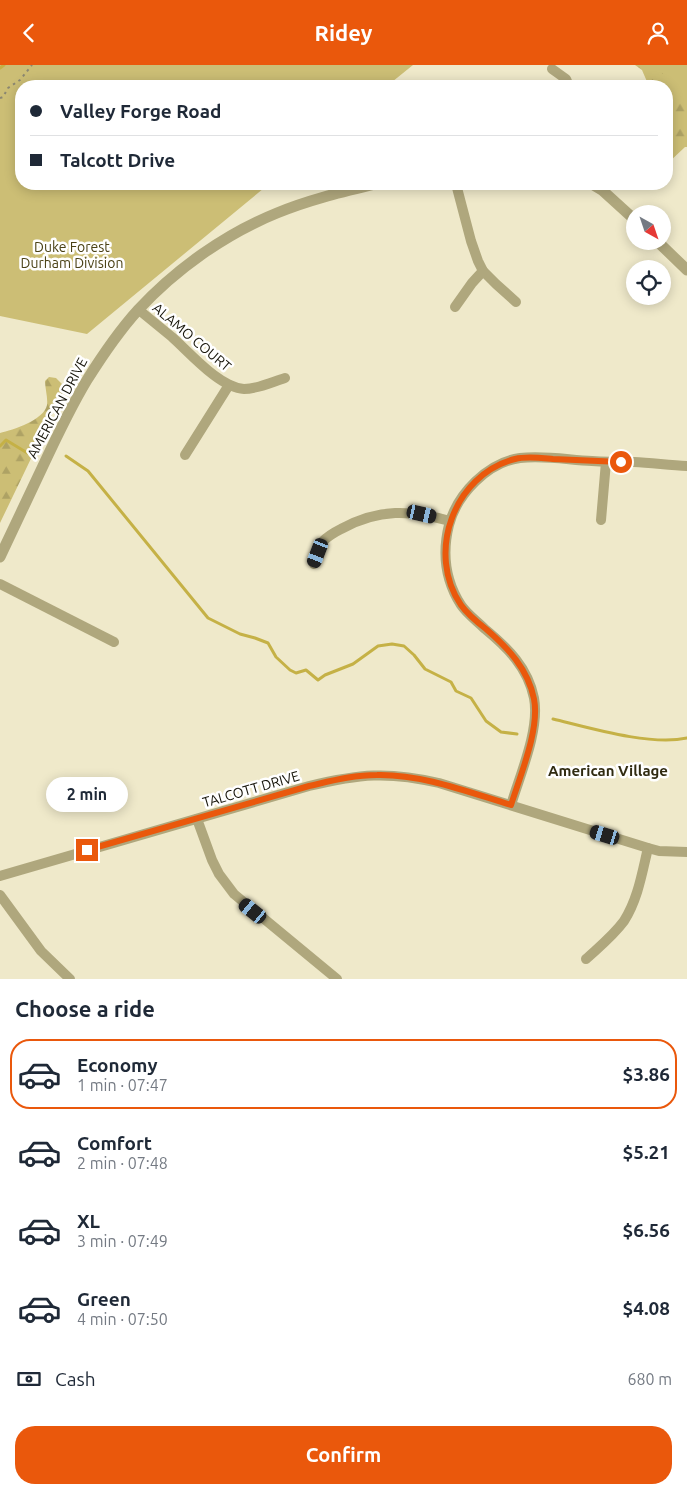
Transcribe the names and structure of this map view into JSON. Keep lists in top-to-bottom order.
{
  "streets": {
    "street": ["ALAMO COURT", "AMERICAN DRIVE", "TALCOTT DRIVE"]
  },
  "crossings": [
    ["ALAMO COURT", "AMERICAN DRIVE"]
  ],
  "districts": ["American Village"],
  "parks": ["Duke Forest Durham Division"],
  "north": "bottom right",
  "page": {
    "header": "Ridey",
    "banner": ["Valley Forge Road", "Talcott Drive"],
    "bubble": "2 min",
    "heading": "Choose a ride",
    "list": [
      {
        "name": "Economy",
        "note": "1 min · 07:47",
        "value": "$3.86"
      },
      {
        "name": "Comfort",
        "note": "2 min · 07:48",
        "value": "$5.21"
      },
      {
        "name": "XL",
        "note": "3 min · 07:49",
        "value": "$6.56"
      },
      {
        "name": "Green",
        "note": "4 min · 07:50",
        "value": "$4.08"
      }
    ],
    "pay": ["Cash", "680 m"],
    "buttons": "Confirm"
  }
}
